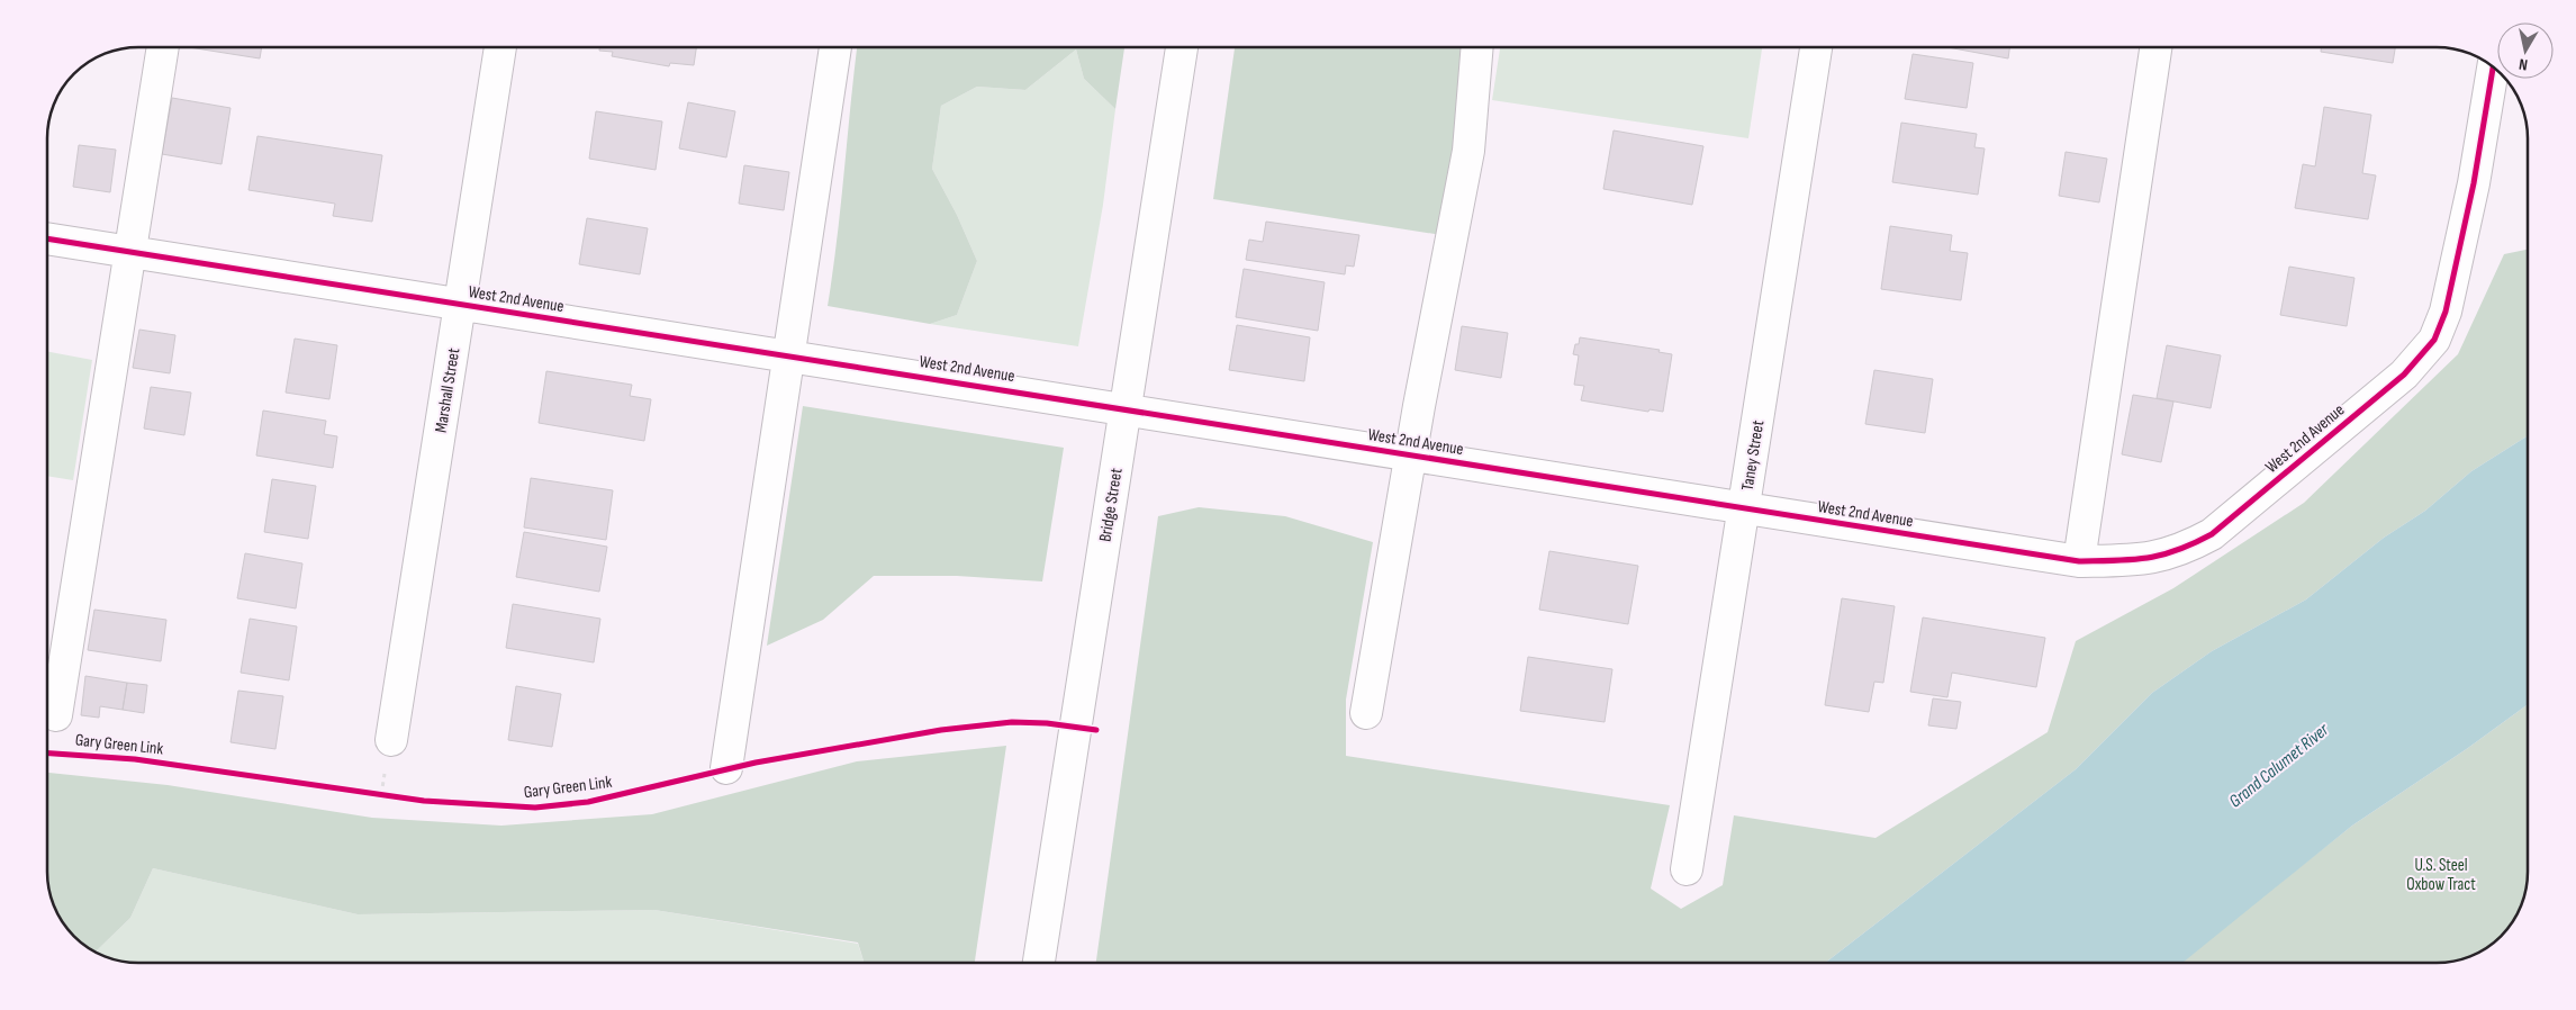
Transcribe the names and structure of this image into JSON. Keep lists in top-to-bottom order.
{
  "streets": {
    "street": [
      "West 2nd Avenue",
      "Marshall Street",
      "Taney Street",
      "Bridge Street"
    ],
    "cycle path": ["Gary Green Link"]
  },
  "crossings": [
    ["West 2nd Avenue", "Marshall Street"],
    ["West 2nd Avenue", "Taney Street"],
    ["West 2nd Avenue", "Bridge Street"]
  ],
  "water": ["Grand Calumet River"],
  "parks": ["U.S. Steel Oxbow Tract"],
  "north": "bottom"
}
